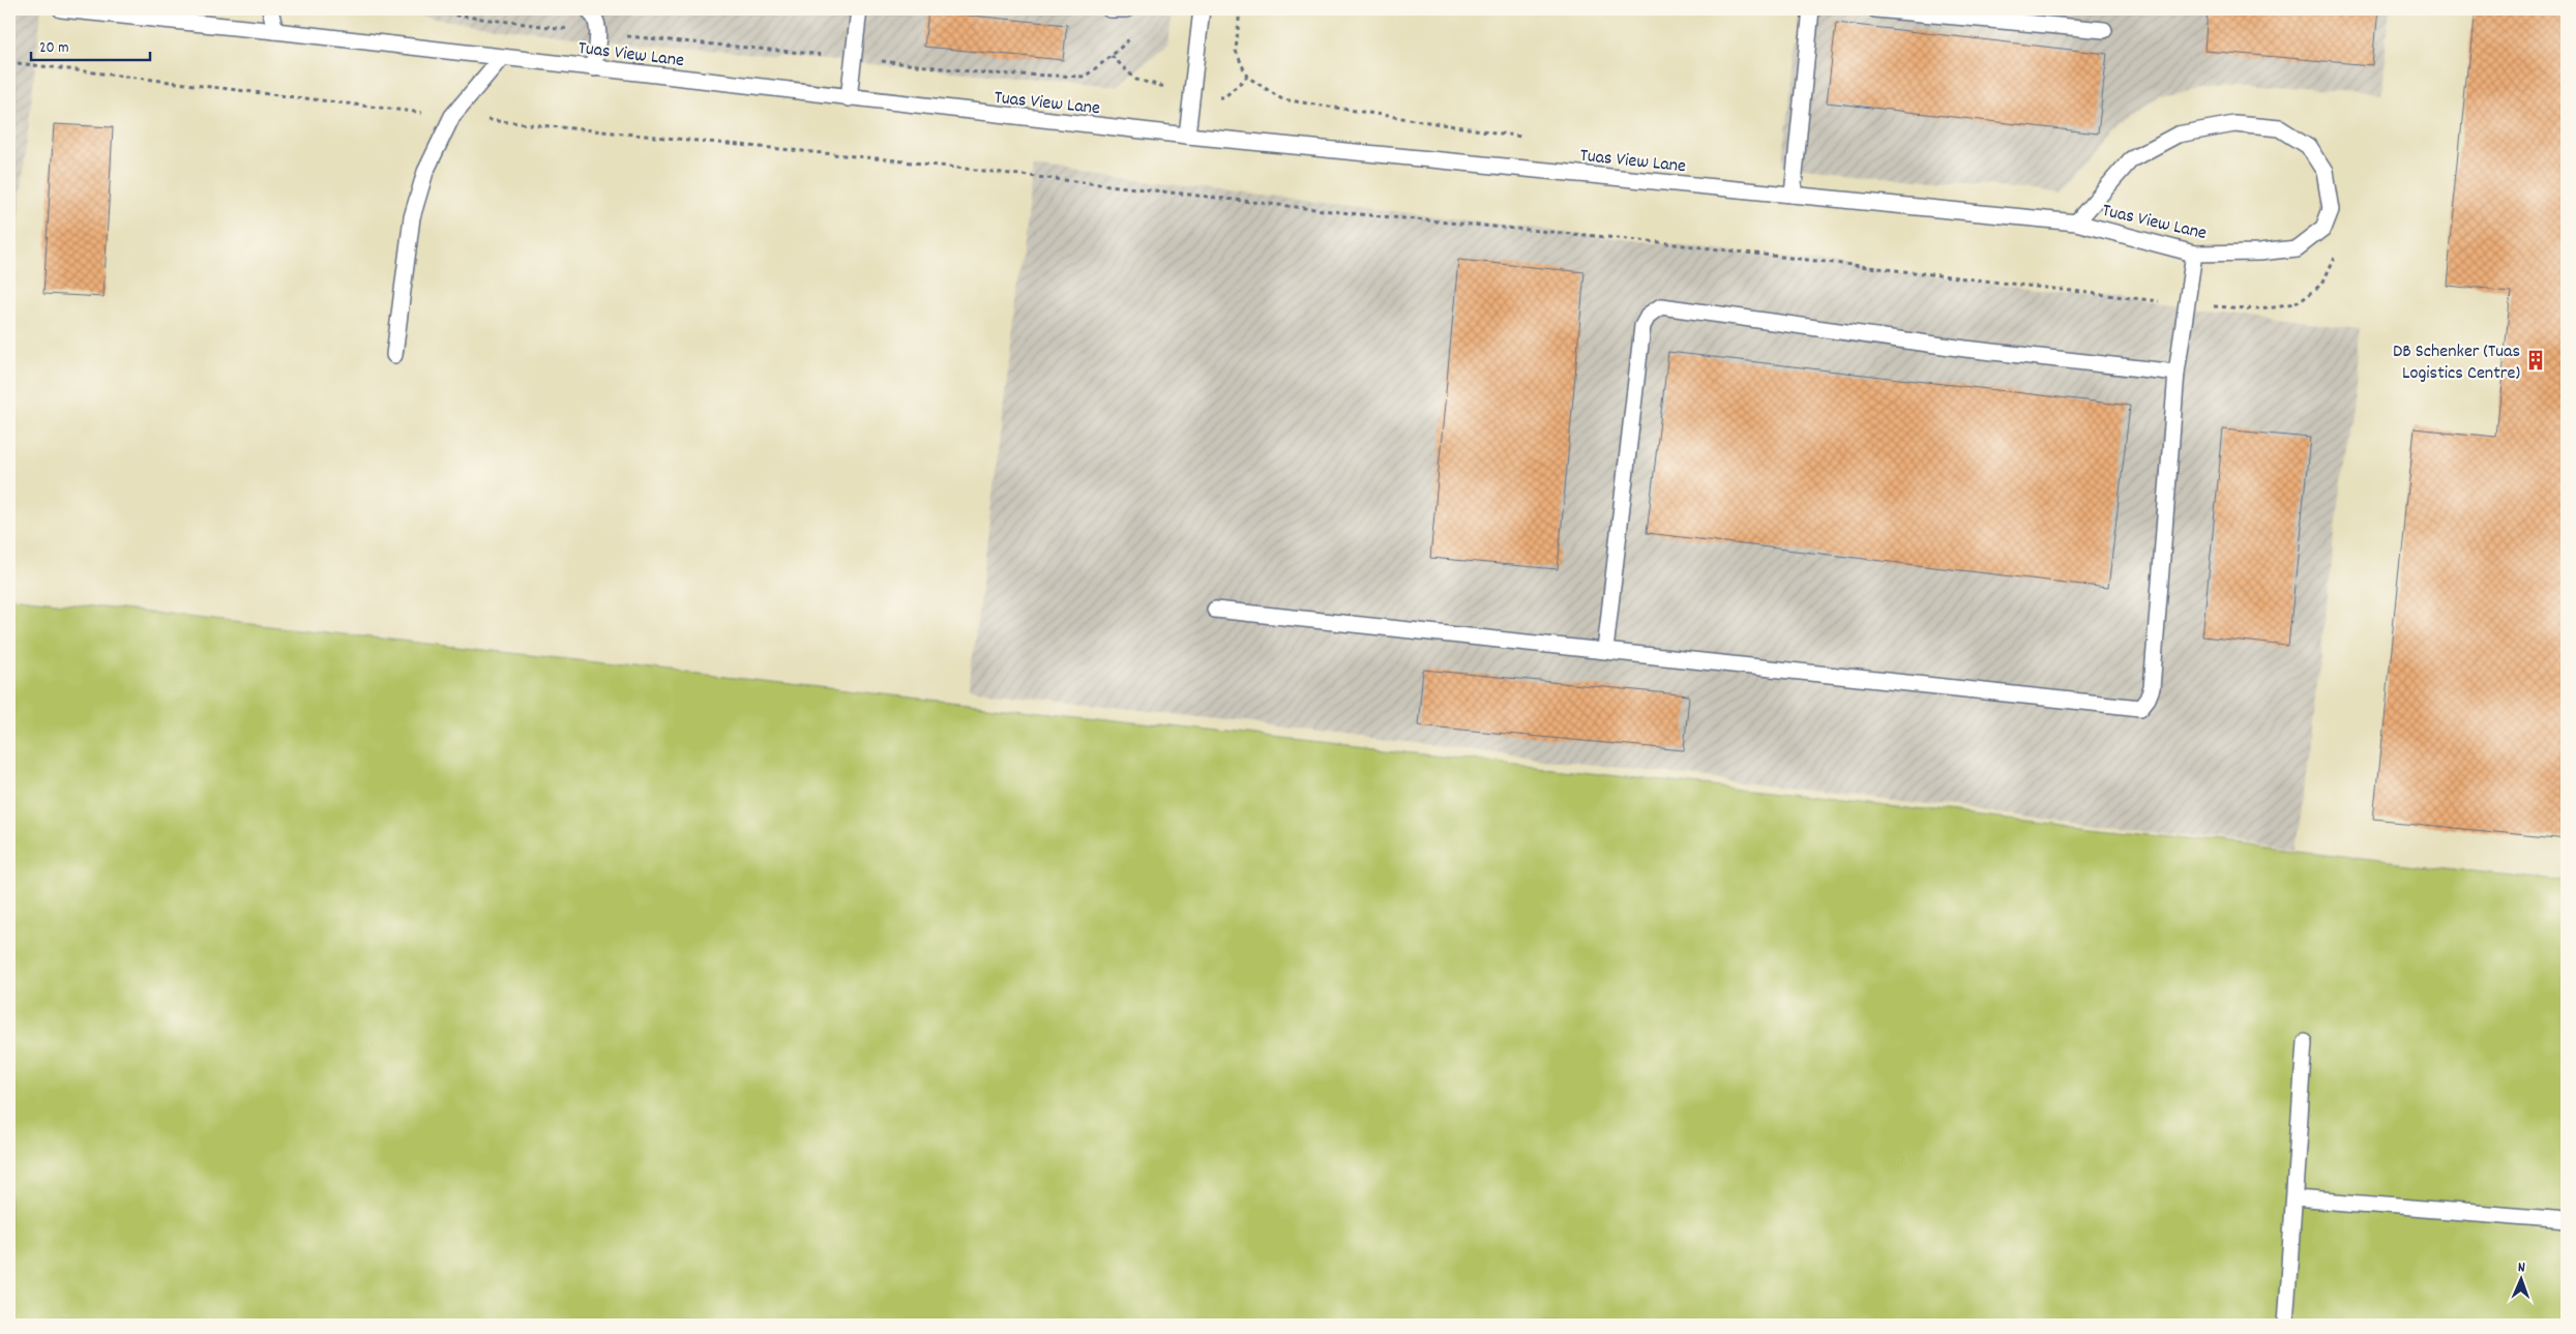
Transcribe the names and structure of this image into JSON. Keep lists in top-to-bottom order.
{
  "streets": {
    "lane": ["Tuas View Lane"]
  },
  "places": {
    "building": ["DB Schenker (Tuas Logistics Centre)"]
  },
  "scale_bar": "20 m",
  "north": "top"
}
